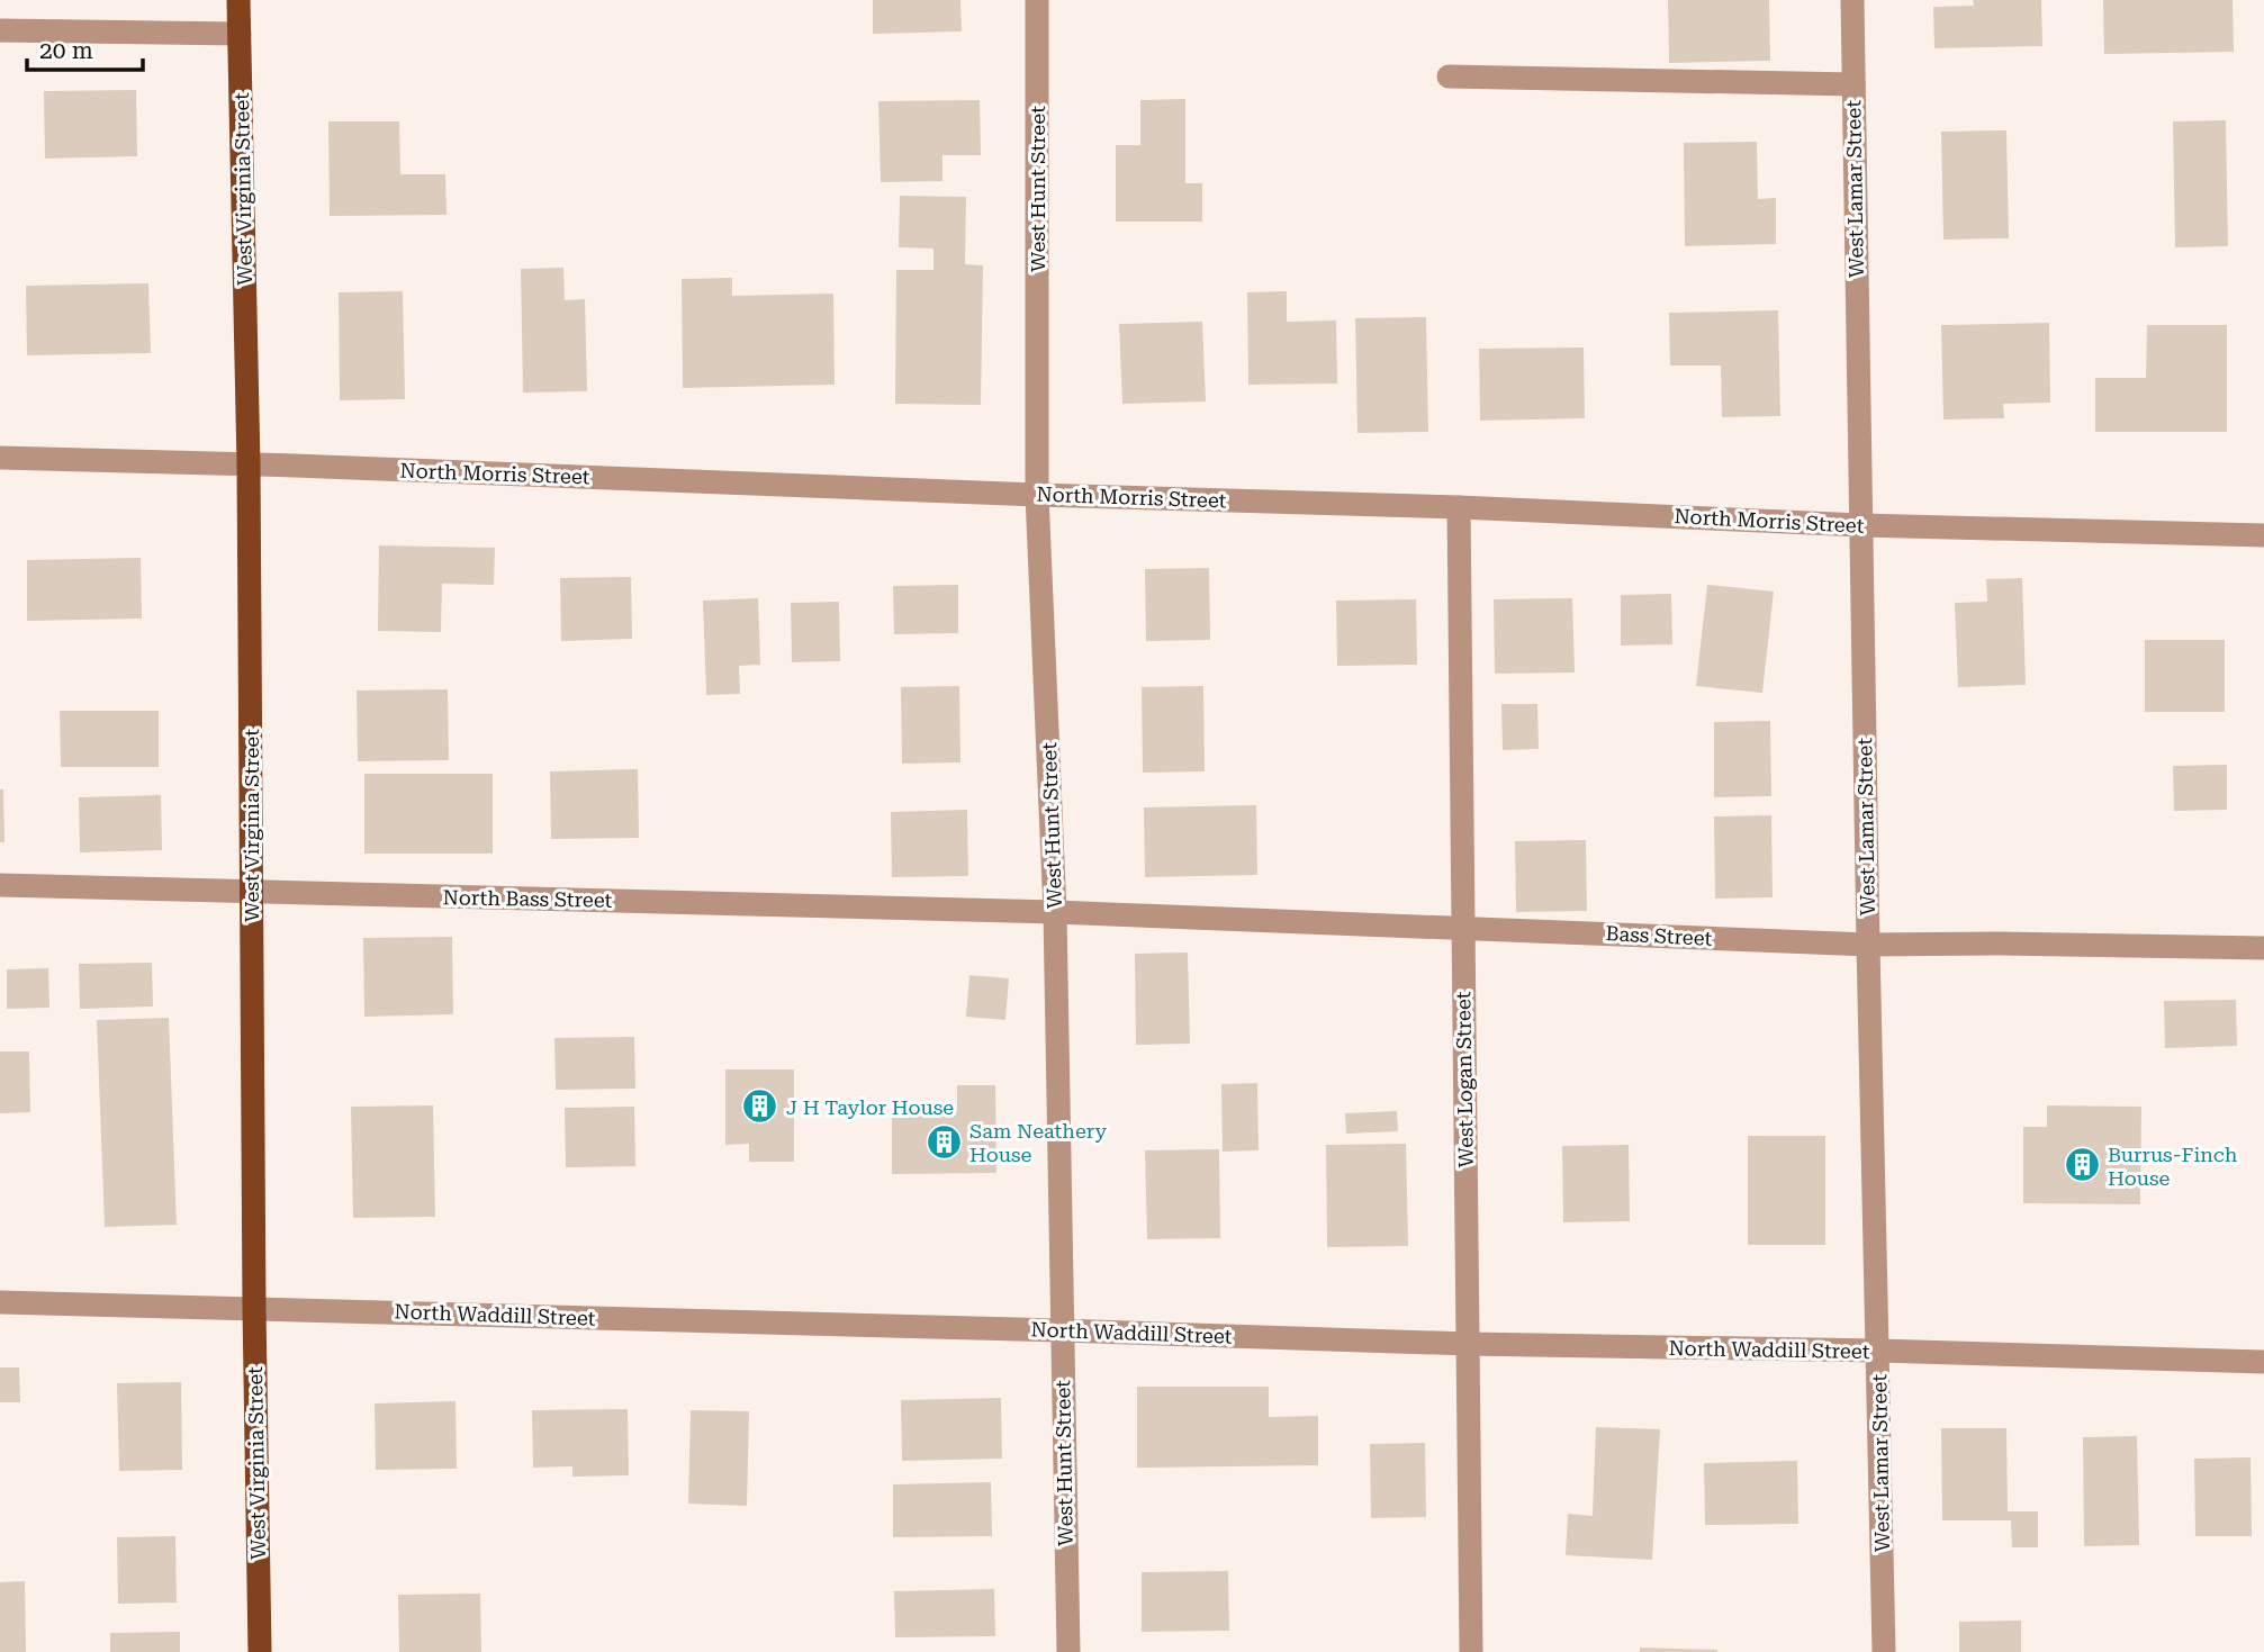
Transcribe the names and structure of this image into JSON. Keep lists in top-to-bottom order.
{
  "streets": {
    "main road": ["West Virginia Street"],
    "street": [
      "West Hunt Street",
      "West Lamar Street",
      "North Morris Street",
      "North Bass Street",
      "Bass Street",
      "West Logan Street",
      "North Waddill Street"
    ]
  },
  "crossings": [
    ["West Virginia Street", "North Morris Street"],
    ["West Virginia Street", "North Bass Street"],
    ["West Virginia Street", "North Waddill Street"],
    ["West Hunt Street", "North Morris Street"],
    ["West Hunt Street", "North Bass Street"],
    ["West Hunt Street", "Bass Street"],
    ["West Hunt Street", "North Waddill Street"],
    ["West Lamar Street", "North Morris Street"],
    ["West Lamar Street", "Bass Street"],
    ["West Lamar Street", "North Waddill Street"],
    ["North Morris Street", "West Logan Street"],
    ["North Bass Street", "Bass Street"],
    ["Bass Street", "West Logan Street"],
    ["West Logan Street", "North Waddill Street"]
  ],
  "places": {
    "building": ["J H Taylor House", "Sam Neathery House", "Burrus-Finch House"]
  },
  "scale_bar": "20 m"
}
